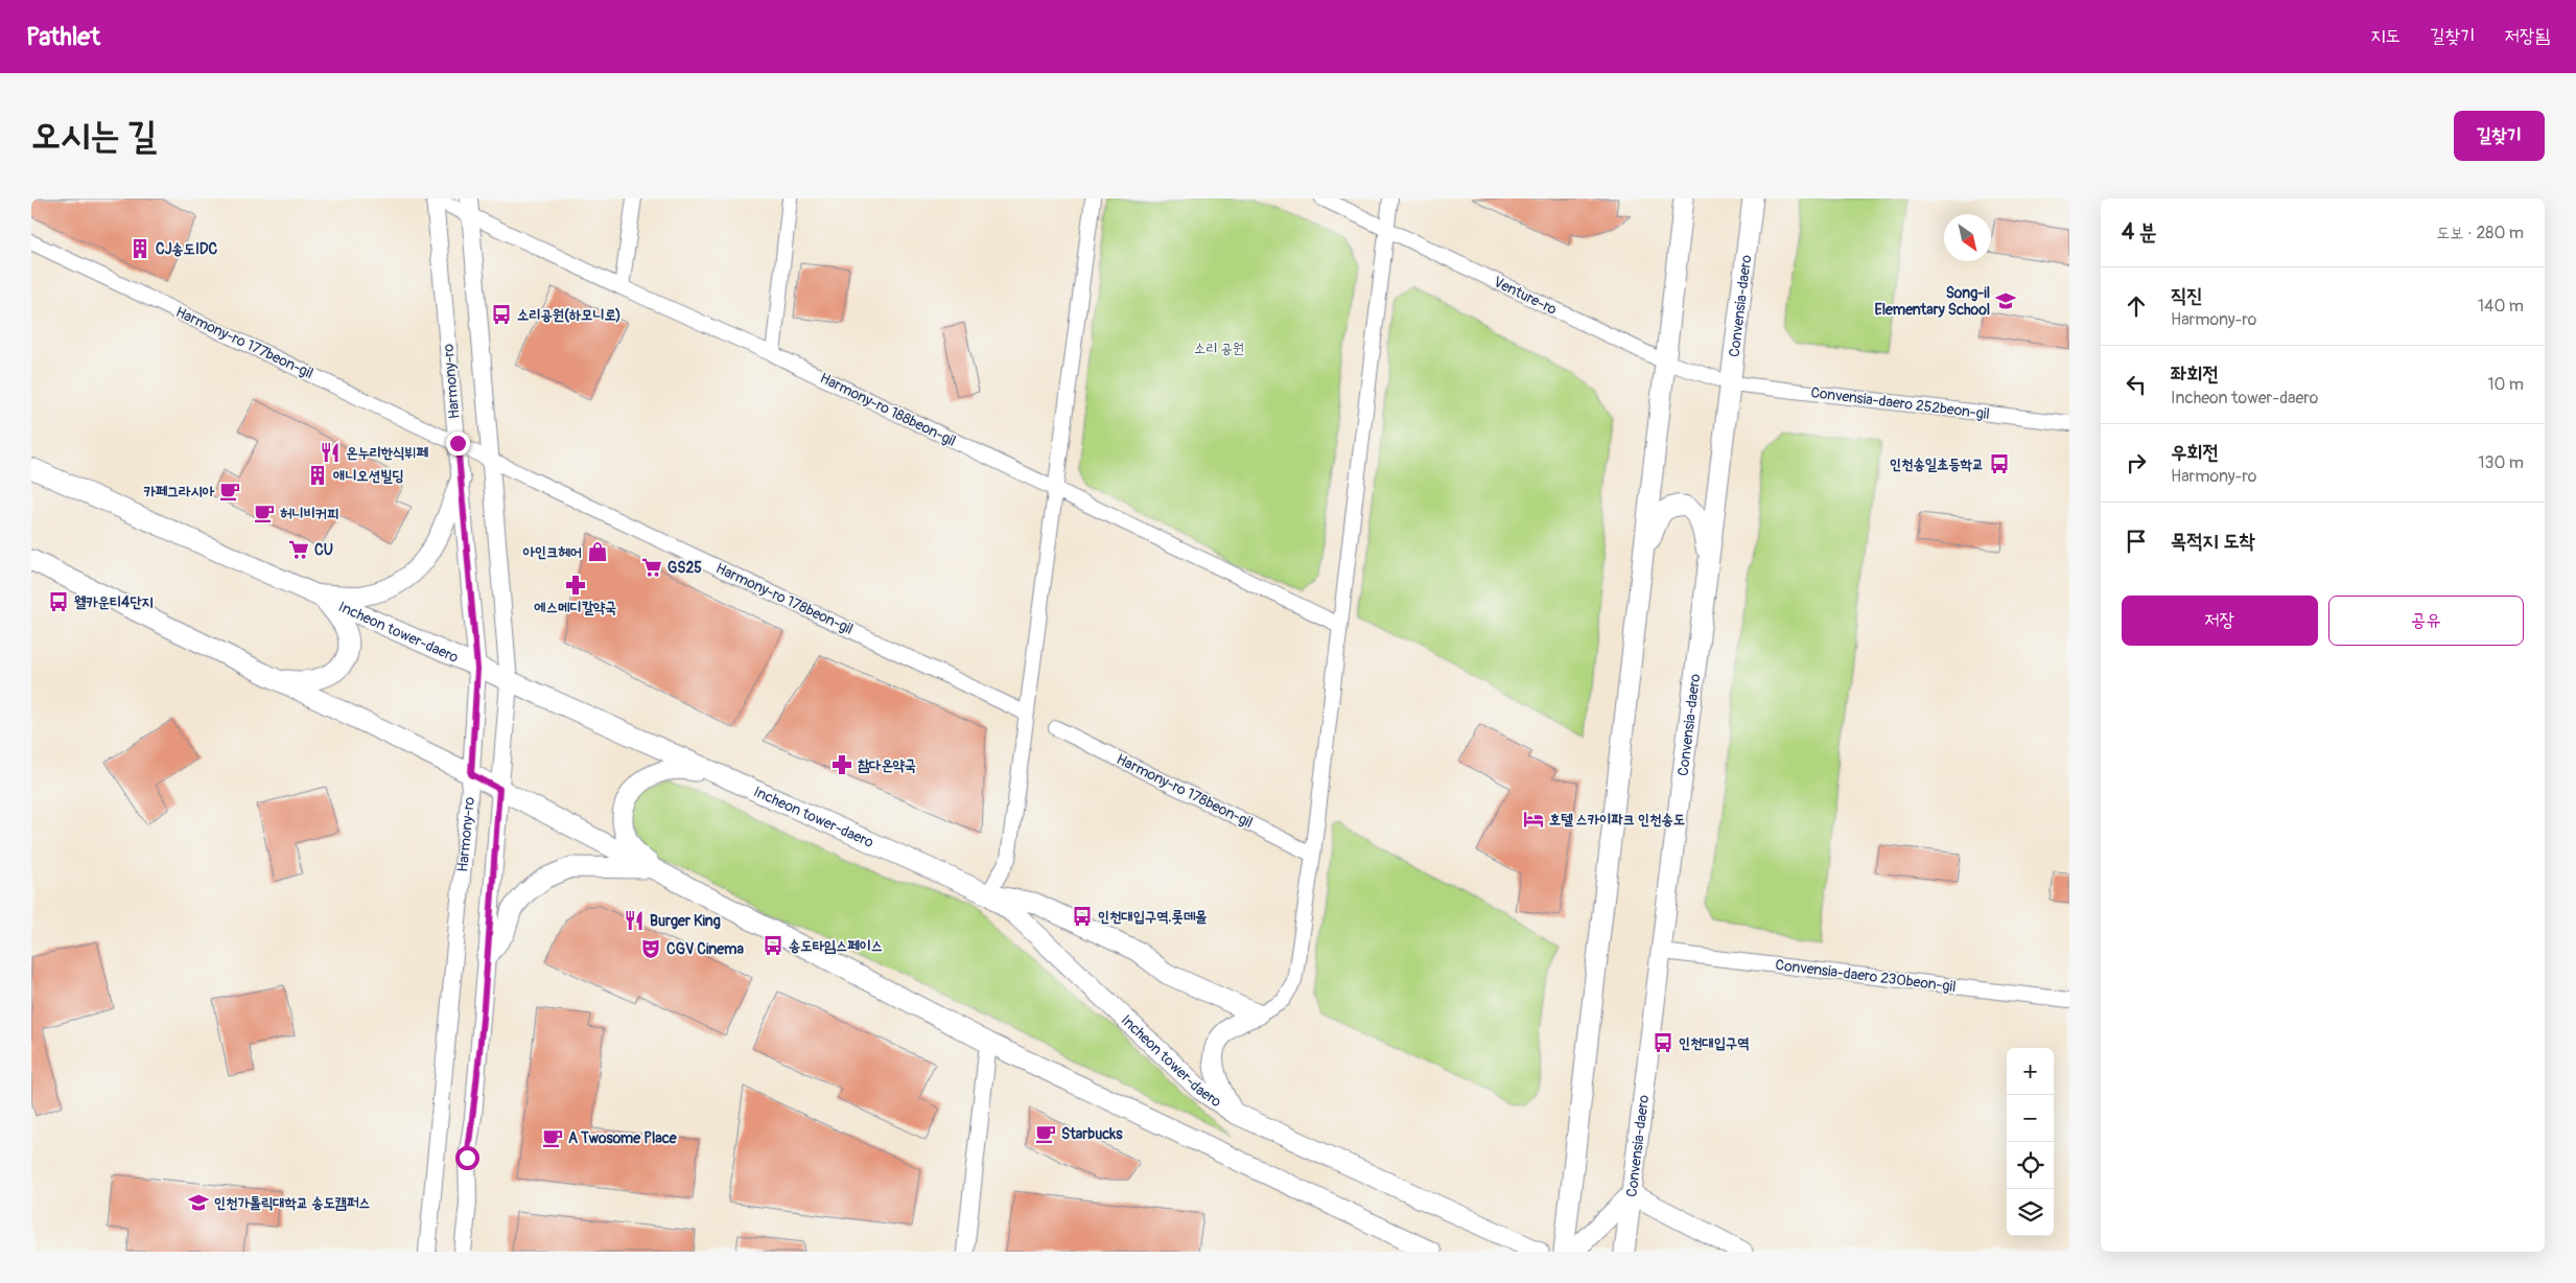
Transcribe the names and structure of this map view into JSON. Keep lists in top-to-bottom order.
{
  "streets": {
    "main road": ["Convensia-daero", "Incheon tower-daero"],
    "street": [
      "Venture-ro",
      "Harmony-ro 177beon-gil",
      "Harmony-ro",
      "Convensia-daero 252beon-gil",
      "Harmony-ro 188beon-gil",
      "Harmony-ro 178beon-gil",
      "Convensia-daero 230beon-gil"
    ]
  },
  "crossings": [
    ["Venture-ro", "Convensia-daero"],
    ["Venture-ro", "Convensia-daero 252beon-gil"],
    ["Convensia-daero", "Convensia-daero 252beon-gil"],
    ["Convensia-daero", "Convensia-daero 230beon-gil"],
    ["Harmony-ro 177beon-gil", "Harmony-ro"],
    ["Harmony-ro 177beon-gil", "Harmony-ro 178beon-gil"],
    ["Harmony-ro", "Harmony-ro 188beon-gil"],
    ["Harmony-ro", "Harmony-ro 178beon-gil"],
    ["Harmony-ro", "Incheon tower-daero"]
  ],
  "parks": ["소리 공원"],
  "places": {
    "building": ["CJ송도IDC", "애니오션빌딩"],
    "school or university": ["Song-il Elementary School", "인천가톨릭대학교 송도캠퍼스"],
    "bus stop": [
      "소리공원(하모니로)",
      "인천송일초등학교",
      "웰카운티4단지",
      "인천대입구역.롯데몰",
      "송도타임스페이스",
      "인천대입구역"
    ],
    "restaurant": ["온누리한식뷔페", "Burger King"],
    "cafe": [
      "카페그라시아",
      "허니비커피",
      "Starbucks",
      "A Twosome Place"
    ],
    "supermarket": ["CU", "GS25"],
    "shop": ["아인크헤어"],
    "pharmacy": ["에스메디칼약국", "참다온약국"],
    "hotel": ["호텔 스카이파크 인천송도"],
    "theatre": ["CGV Cinema"]
  },
  "north": "bottom right",
  "page": {
    "header": "Pathlet",
    "nav": ["지도", "길찾기", "저장됨"],
    "buttons": [
      "길찾기",
      ["저장", "공유"]
    ],
    "title": "오시는 길",
    "heading": ["4 분", "도보 · 280 m"],
    "list": [
      ["직진", "Harmony-ro", "140 m"],
      ["좌회전", "Incheon tower-daero", "10 m"],
      ["우회전", "Harmony-ro", "130 m"],
      "목적지 도착"
    ],
    "map_buttons": ["+", "−"]
  }
}
